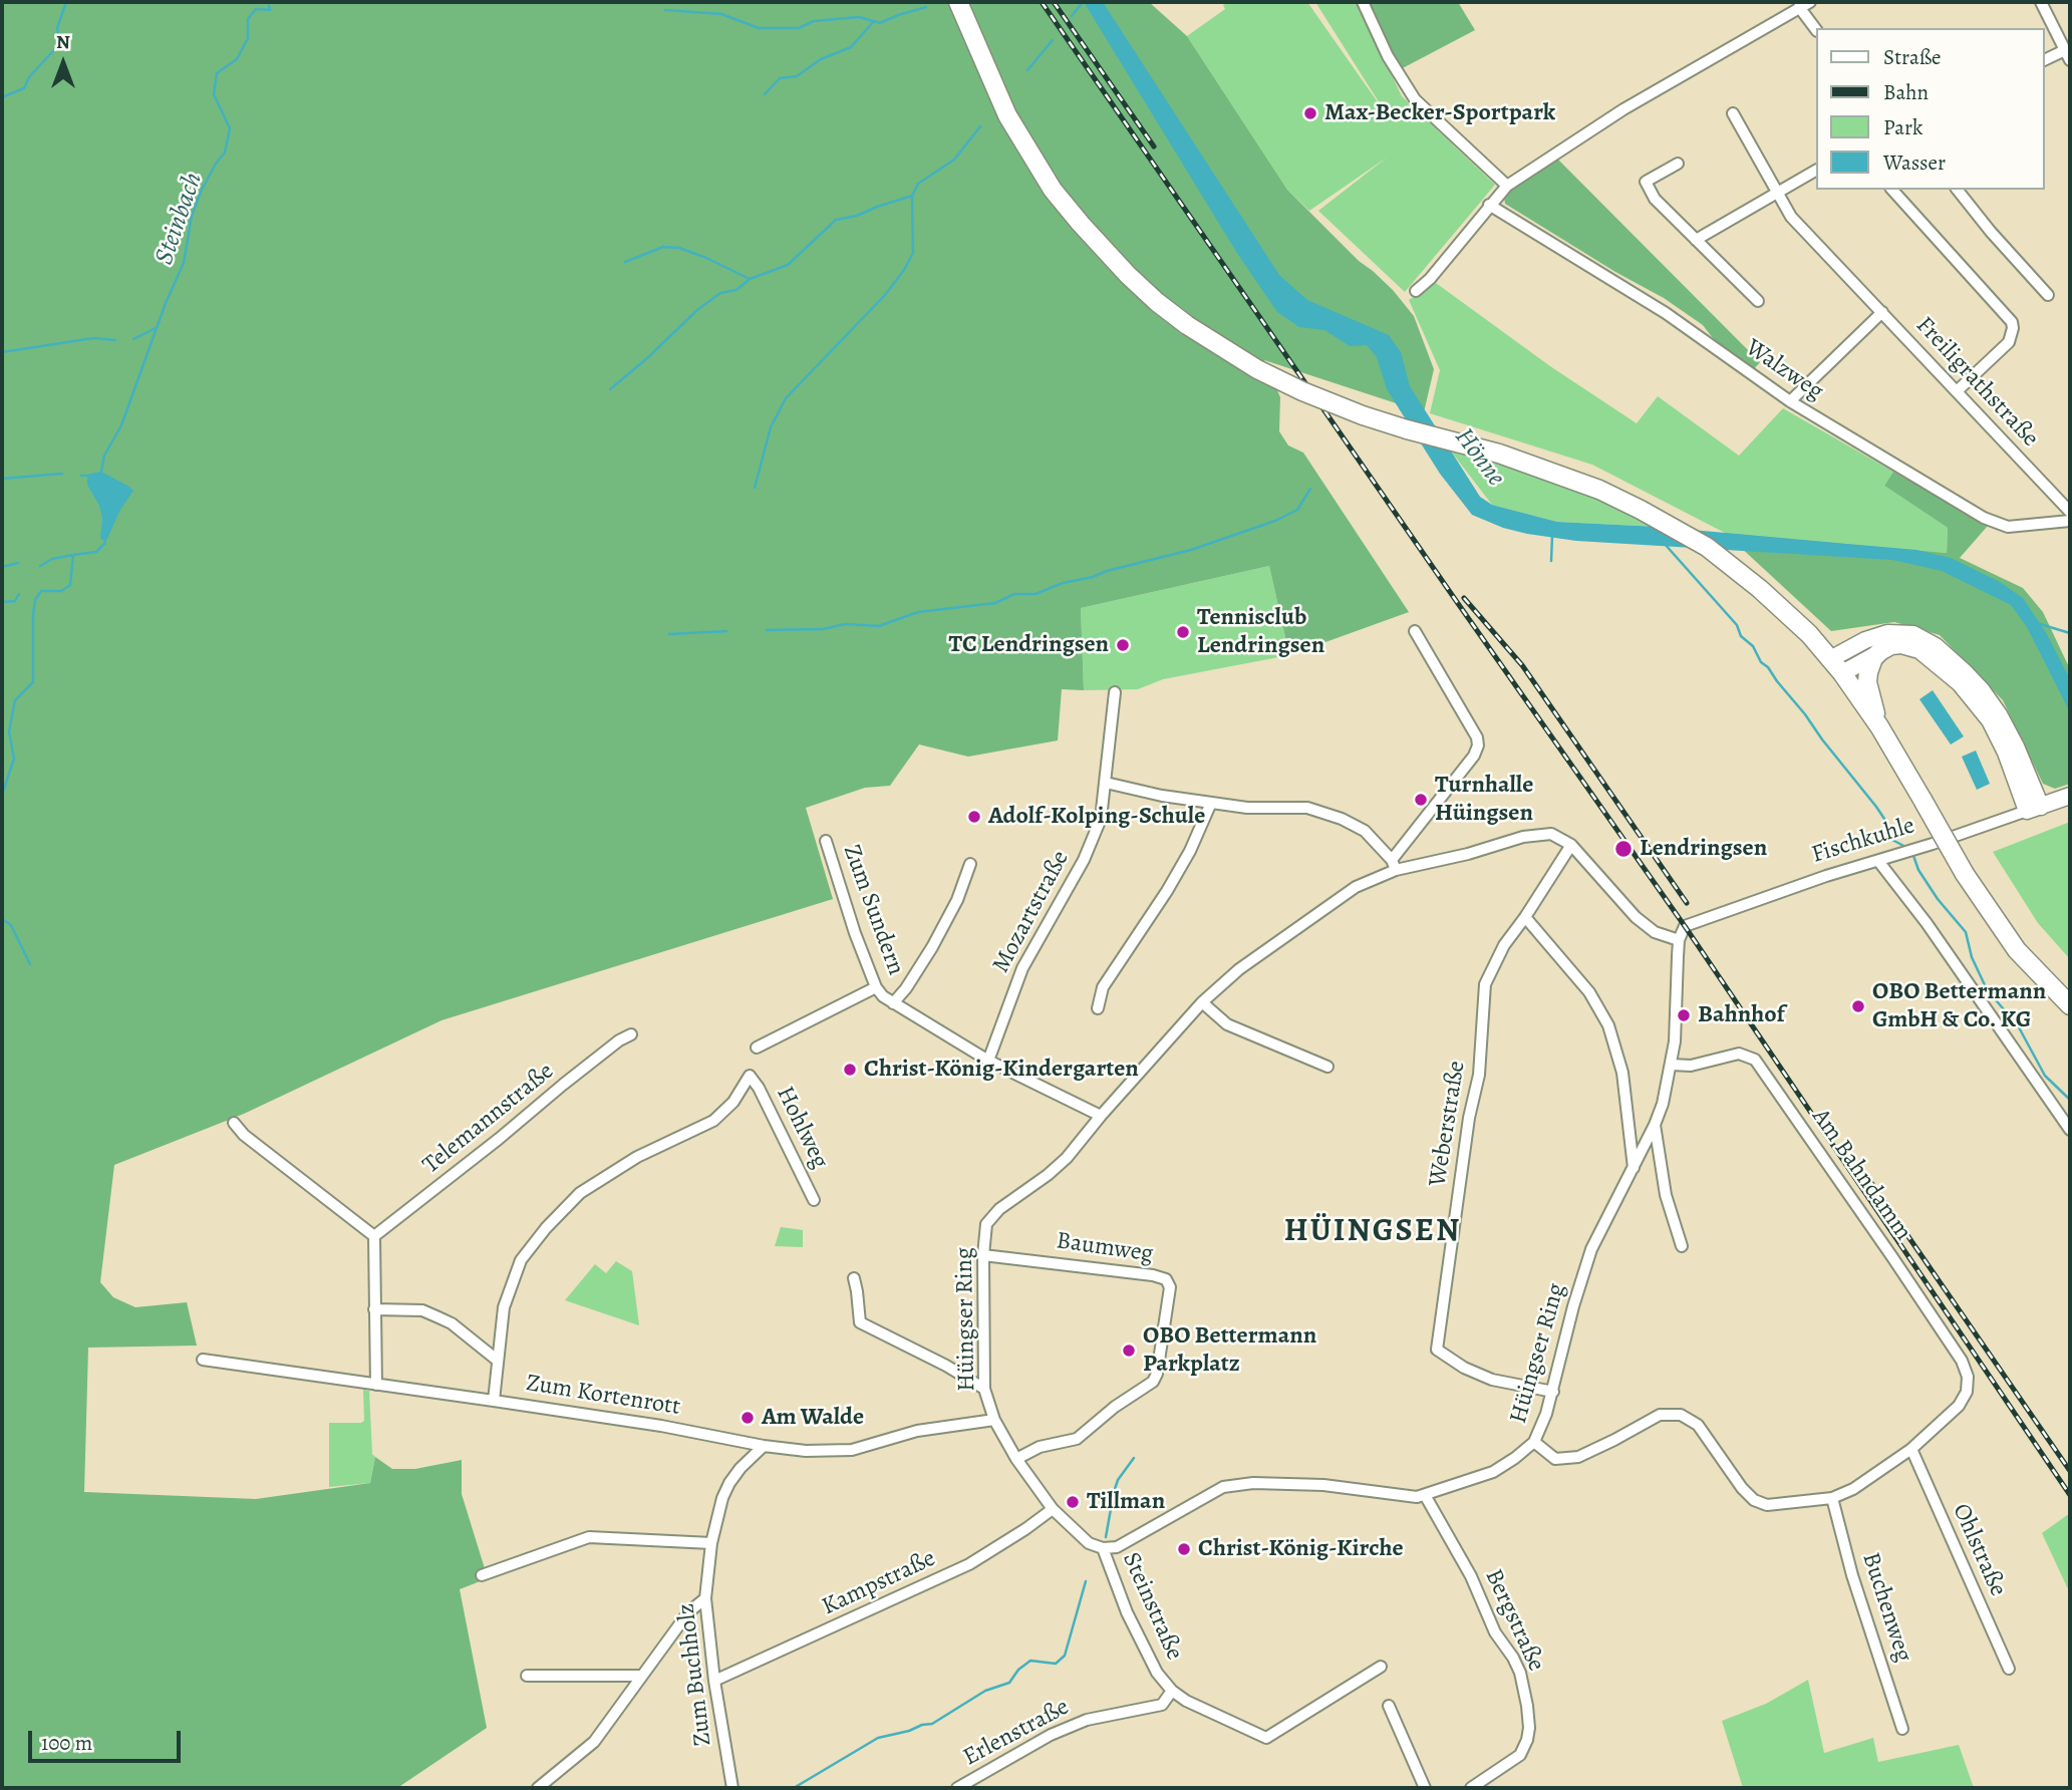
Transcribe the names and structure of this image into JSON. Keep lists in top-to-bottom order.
{
  "streets": {
    "main road": ["Fischkuhle"],
    "street": [
      "Walzweg",
      "Freiligrathstraße",
      "Zum Sundern",
      "Mozartstraße",
      "Telemannstraße",
      "Weberstraße",
      "Hohlweg",
      "Am Bahndamm",
      "Baumweg",
      "Hüingser Ring",
      "Zum Kortenrott",
      "Ohlstraße",
      "Kampstraße",
      "Steinstraße",
      "Buchenweg",
      "Bergstraße",
      "Zum Buchholz",
      "Erlenstraße"
    ]
  },
  "crossings": [
    ["Walzweg", "Freiligrathstraße"],
    ["Fischkuhle", "Hüingser Ring"],
    ["Zum Sundern", "Mozartstraße"],
    ["Zum Sundern", "Hüingser Ring"],
    ["Weberstraße", "Hüingser Ring"],
    ["Am Bahndamm", "Hüingser Ring"],
    ["Am Bahndamm", "Ohlstraße"],
    ["Baumweg", "Hüingser Ring"],
    ["Hüingser Ring", "Zum Kortenrott"],
    ["Hüingser Ring", "Kampstraße"],
    ["Hüingser Ring", "Steinstraße"],
    ["Hüingser Ring", "Bergstraße"],
    ["Zum Kortenrott", "Zum Buchholz"],
    ["Kampstraße", "Zum Buchholz"],
    ["Steinstraße", "Erlenstraße"]
  ],
  "districts": ["HÜINGSEN"],
  "water": ["Steinbach", "Hönne"],
  "places": [
    "Max-Becker-Sportpark",
    "Tennisclub Lendringsen",
    "TC Lendringsen",
    "Turnhalle Hüingsen",
    "Adolf-Kolping-Schule",
    "Lendringsen",
    "OBO Bettermann GmbH & Co. KG",
    "Bahnhof",
    "Christ-König-Kindergarten",
    "OBO Bettermann Parkplatz",
    "Am Walde",
    "Tillman",
    "Christ-König-Kirche"
  ],
  "legend": [
    "Straße",
    "Bahn",
    "Park",
    "Wasser"
  ],
  "scale_bar": "100 m",
  "north": "top"
}
